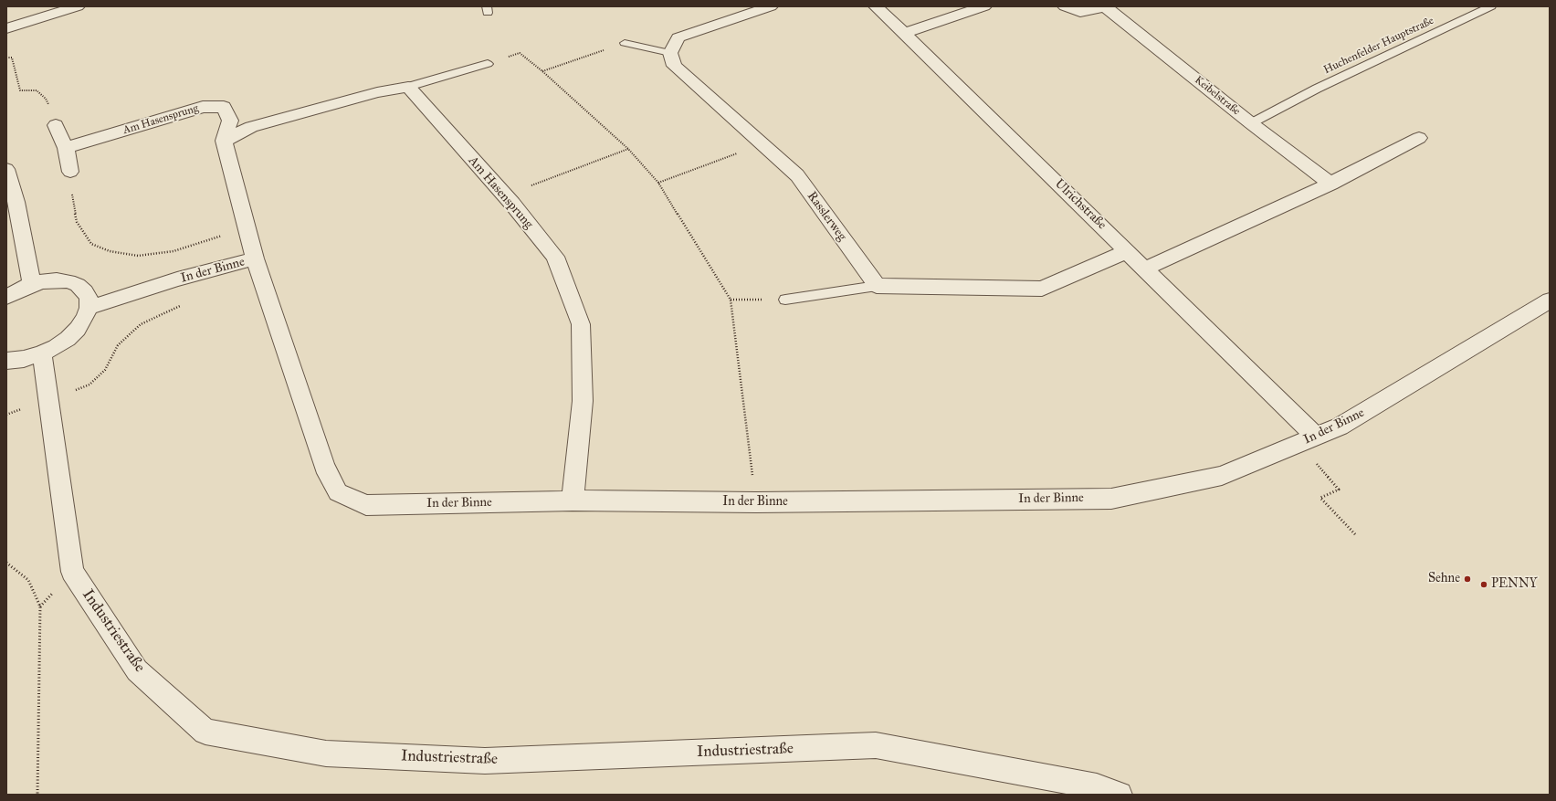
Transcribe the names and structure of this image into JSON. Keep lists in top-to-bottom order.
{
  "streets": {
    "street": [
      "Keibelstraße",
      "Am Hasensprung",
      "Ulrichstraße",
      "Rasslerweg",
      "In der Binne",
      "Industriestraße"
    ],
    "lane": ["Huchenfelder Hauptstraße"]
  },
  "crossings": [
    ["Huchenfelder Hauptstraße", "Keibelstraße"],
    ["Am Hasensprung", "In der Binne"],
    ["Ulrichstraße", "In der Binne"]
  ],
  "places": ["Sehne", "PENNY"]
}
